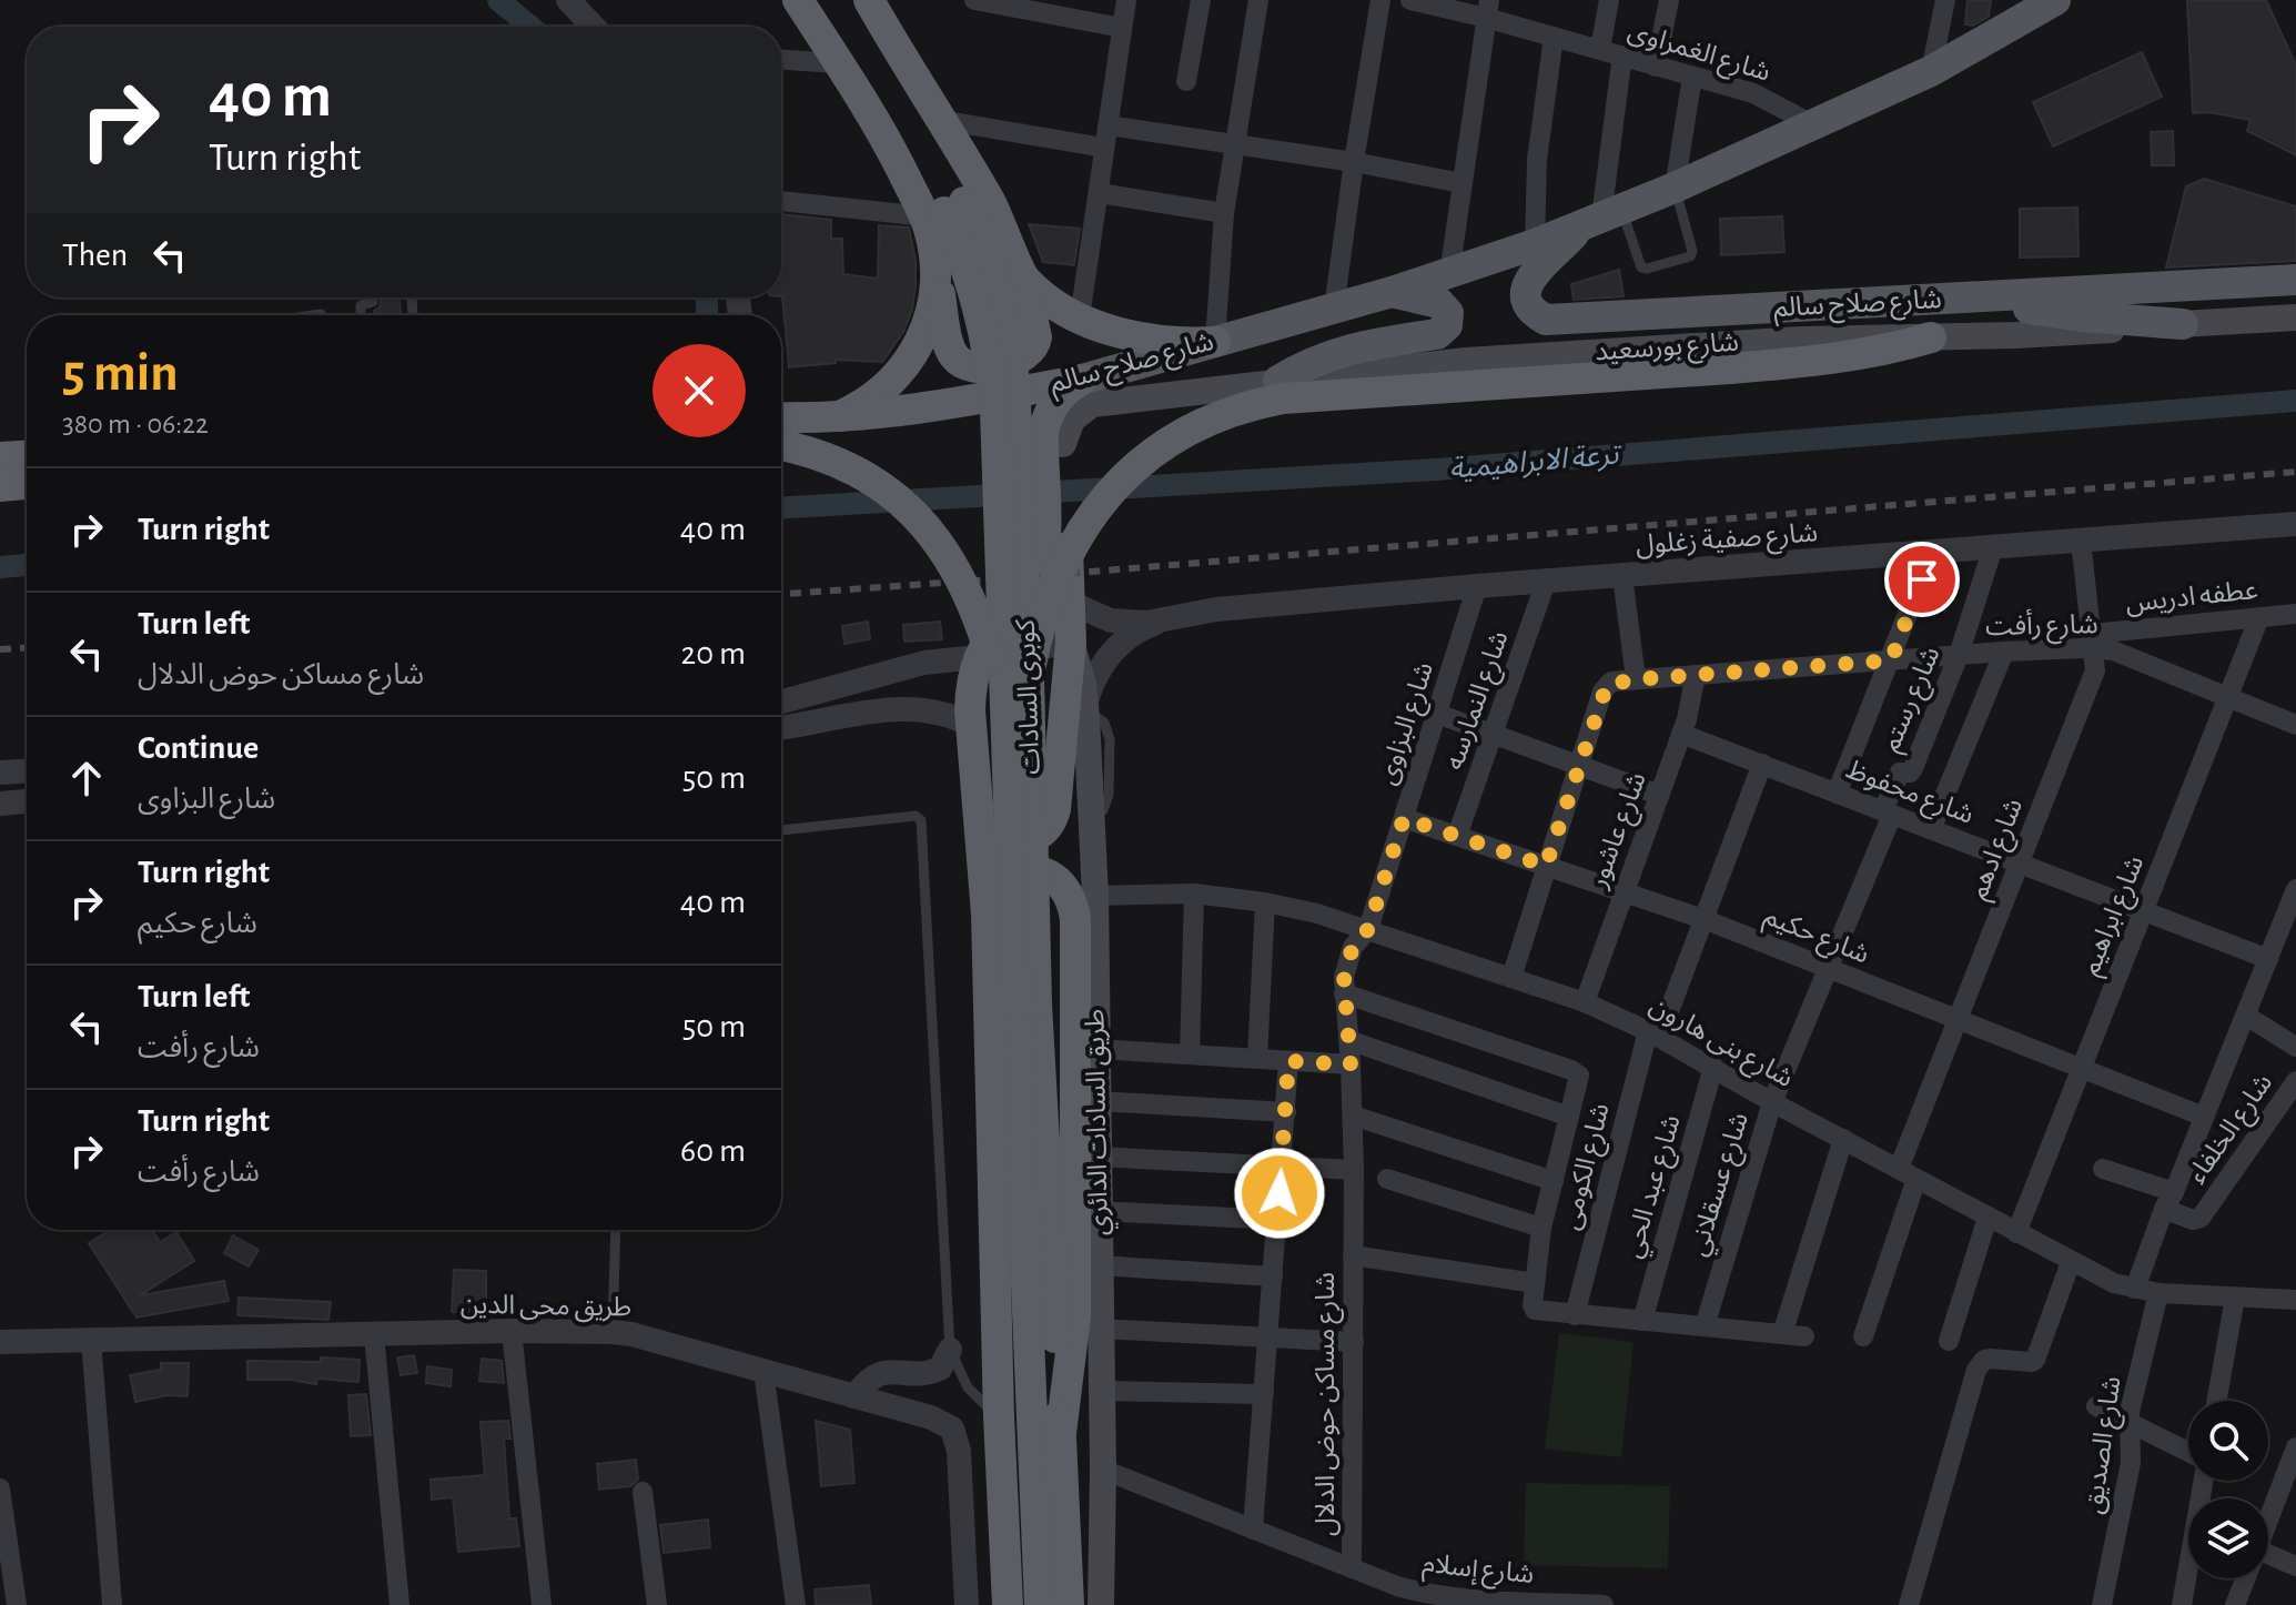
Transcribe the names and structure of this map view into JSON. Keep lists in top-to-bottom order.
{
  "streets": {
    "highway": ["شارع صلاح سالم", "كوبرى السادات"],
    "main road": ["شارع بورسعيد", "طريق السادات الدائري"],
    "street": [
      "شارع الغمراوى",
      "شارع صفية زغلول",
      "عطفه ادريس",
      "شارع رأفت",
      "شارع رستم",
      "شارع النمارسه",
      "شارع البزاوى",
      "شارع محفوظ",
      "شارع عاشور",
      "شارع ادهم",
      "شارع ابراهيم",
      "شارع حكيم",
      "شارع بنى هارون",
      "شارع الخلفاء",
      "شارع الكومى",
      "شارع عسقلاني",
      "شارع عبد الحي",
      "طريق محى الدين",
      "شارع مساكن حوض الدلال",
      "شارع الصديق",
      "شارع إسلام"
    ]
  },
  "crossings": [
    ["شارع الغمراوى", "شارع صلاح سالم"],
    ["شارع صفية زغلول", "شارع رستم"],
    ["شارع صفية زغلول", "شارع النمارسه"],
    ["شارع صفية زغلول", "شارع البزاوى"],
    ["شارع صفية زغلول", "شارع ادهم"],
    ["عطفه ادريس", "شارع رأفت"],
    ["عطفه ادريس", "شارع ادهم"],
    ["عطفه ادريس", "شارع ابراهيم"],
    ["شارع رأفت", "شارع رستم"],
    ["شارع رأفت", "شارع عاشور"],
    ["شارع رأفت", "شارع ادهم"],
    ["شارع رأفت", "شارع ابراهيم"],
    ["شارع رأفت", "شارع حكيم"],
    ["شارع رأفت", "شارع بنى هارون"],
    ["شارع رستم", "شارع محفوظ"],
    ["شارع رستم", "شارع عسقلاني"],
    ["شارع النمارسه", "شارع حكيم"],
    ["شارع البزاوى", "شارع حكيم"],
    ["شارع البزاوى", "شارع بنى هارون"],
    ["شارع البزاوى", "شارع مساكن حوض الدلال"],
    ["شارع محفوظ", "شارع عاشور"],
    ["شارع محفوظ", "شارع ادهم"],
    ["شارع محفوظ", "شارع ابراهيم"],
    ["شارع محفوظ", "شارع الكومى"],
    ["شارع محفوظ", "شارع عسقلاني"],
    ["شارع عاشور", "شارع حكيم"],
    ["شارع عاشور", "شارع بنى هارون"],
    ["شارع ادهم", "شارع حكيم"],
    ["شارع ادهم", "شارع بنى هارون"],
    ["شارع ابراهيم", "شارع حكيم"],
    ["شارع ابراهيم", "شارع بنى هارون"],
    ["شارع حكيم", "شارع الكومى"],
    ["شارع حكيم", "شارع عسقلاني"],
    ["شارع بنى هارون", "شارع الكومى"],
    ["شارع بنى هارون", "شارع عسقلاني"],
    ["شارع بنى هارون", "شارع عبد الحي"],
    ["شارع بنى هارون", "شارع مساكن حوض الدلال"],
    ["شارع بنى هارون", "شارع الصديق"],
    ["طريق السادات الدائري", "شارع إسلام"],
    ["شارع مساكن حوض الدلال", "شارع إسلام"]
  ],
  "water": ["ترعة الابراهيمية"],
  "page": {
    "turn": ["40 m", "Turn right"],
    "then": "Then",
    "heading": ["5 min", "380 m · 06:22"],
    "list": [
      {
        "name": "Turn right",
        "value": "40 m"
      },
      {
        "name": "Turn left",
        "note": "شارع مساكن حوض الدلال",
        "value": "20 m"
      },
      {
        "name": "Continue",
        "note": "شارع البزاوى",
        "value": "50 m"
      },
      {
        "name": "Turn right",
        "note": "شارع حكيم",
        "value": "40 m"
      },
      {
        "name": "Turn left",
        "note": "شارع رأفت",
        "value": "50 m"
      },
      {
        "name": "Turn right",
        "note": "شارع رأفت",
        "value": "60 m"
      }
    ]
  }
}
